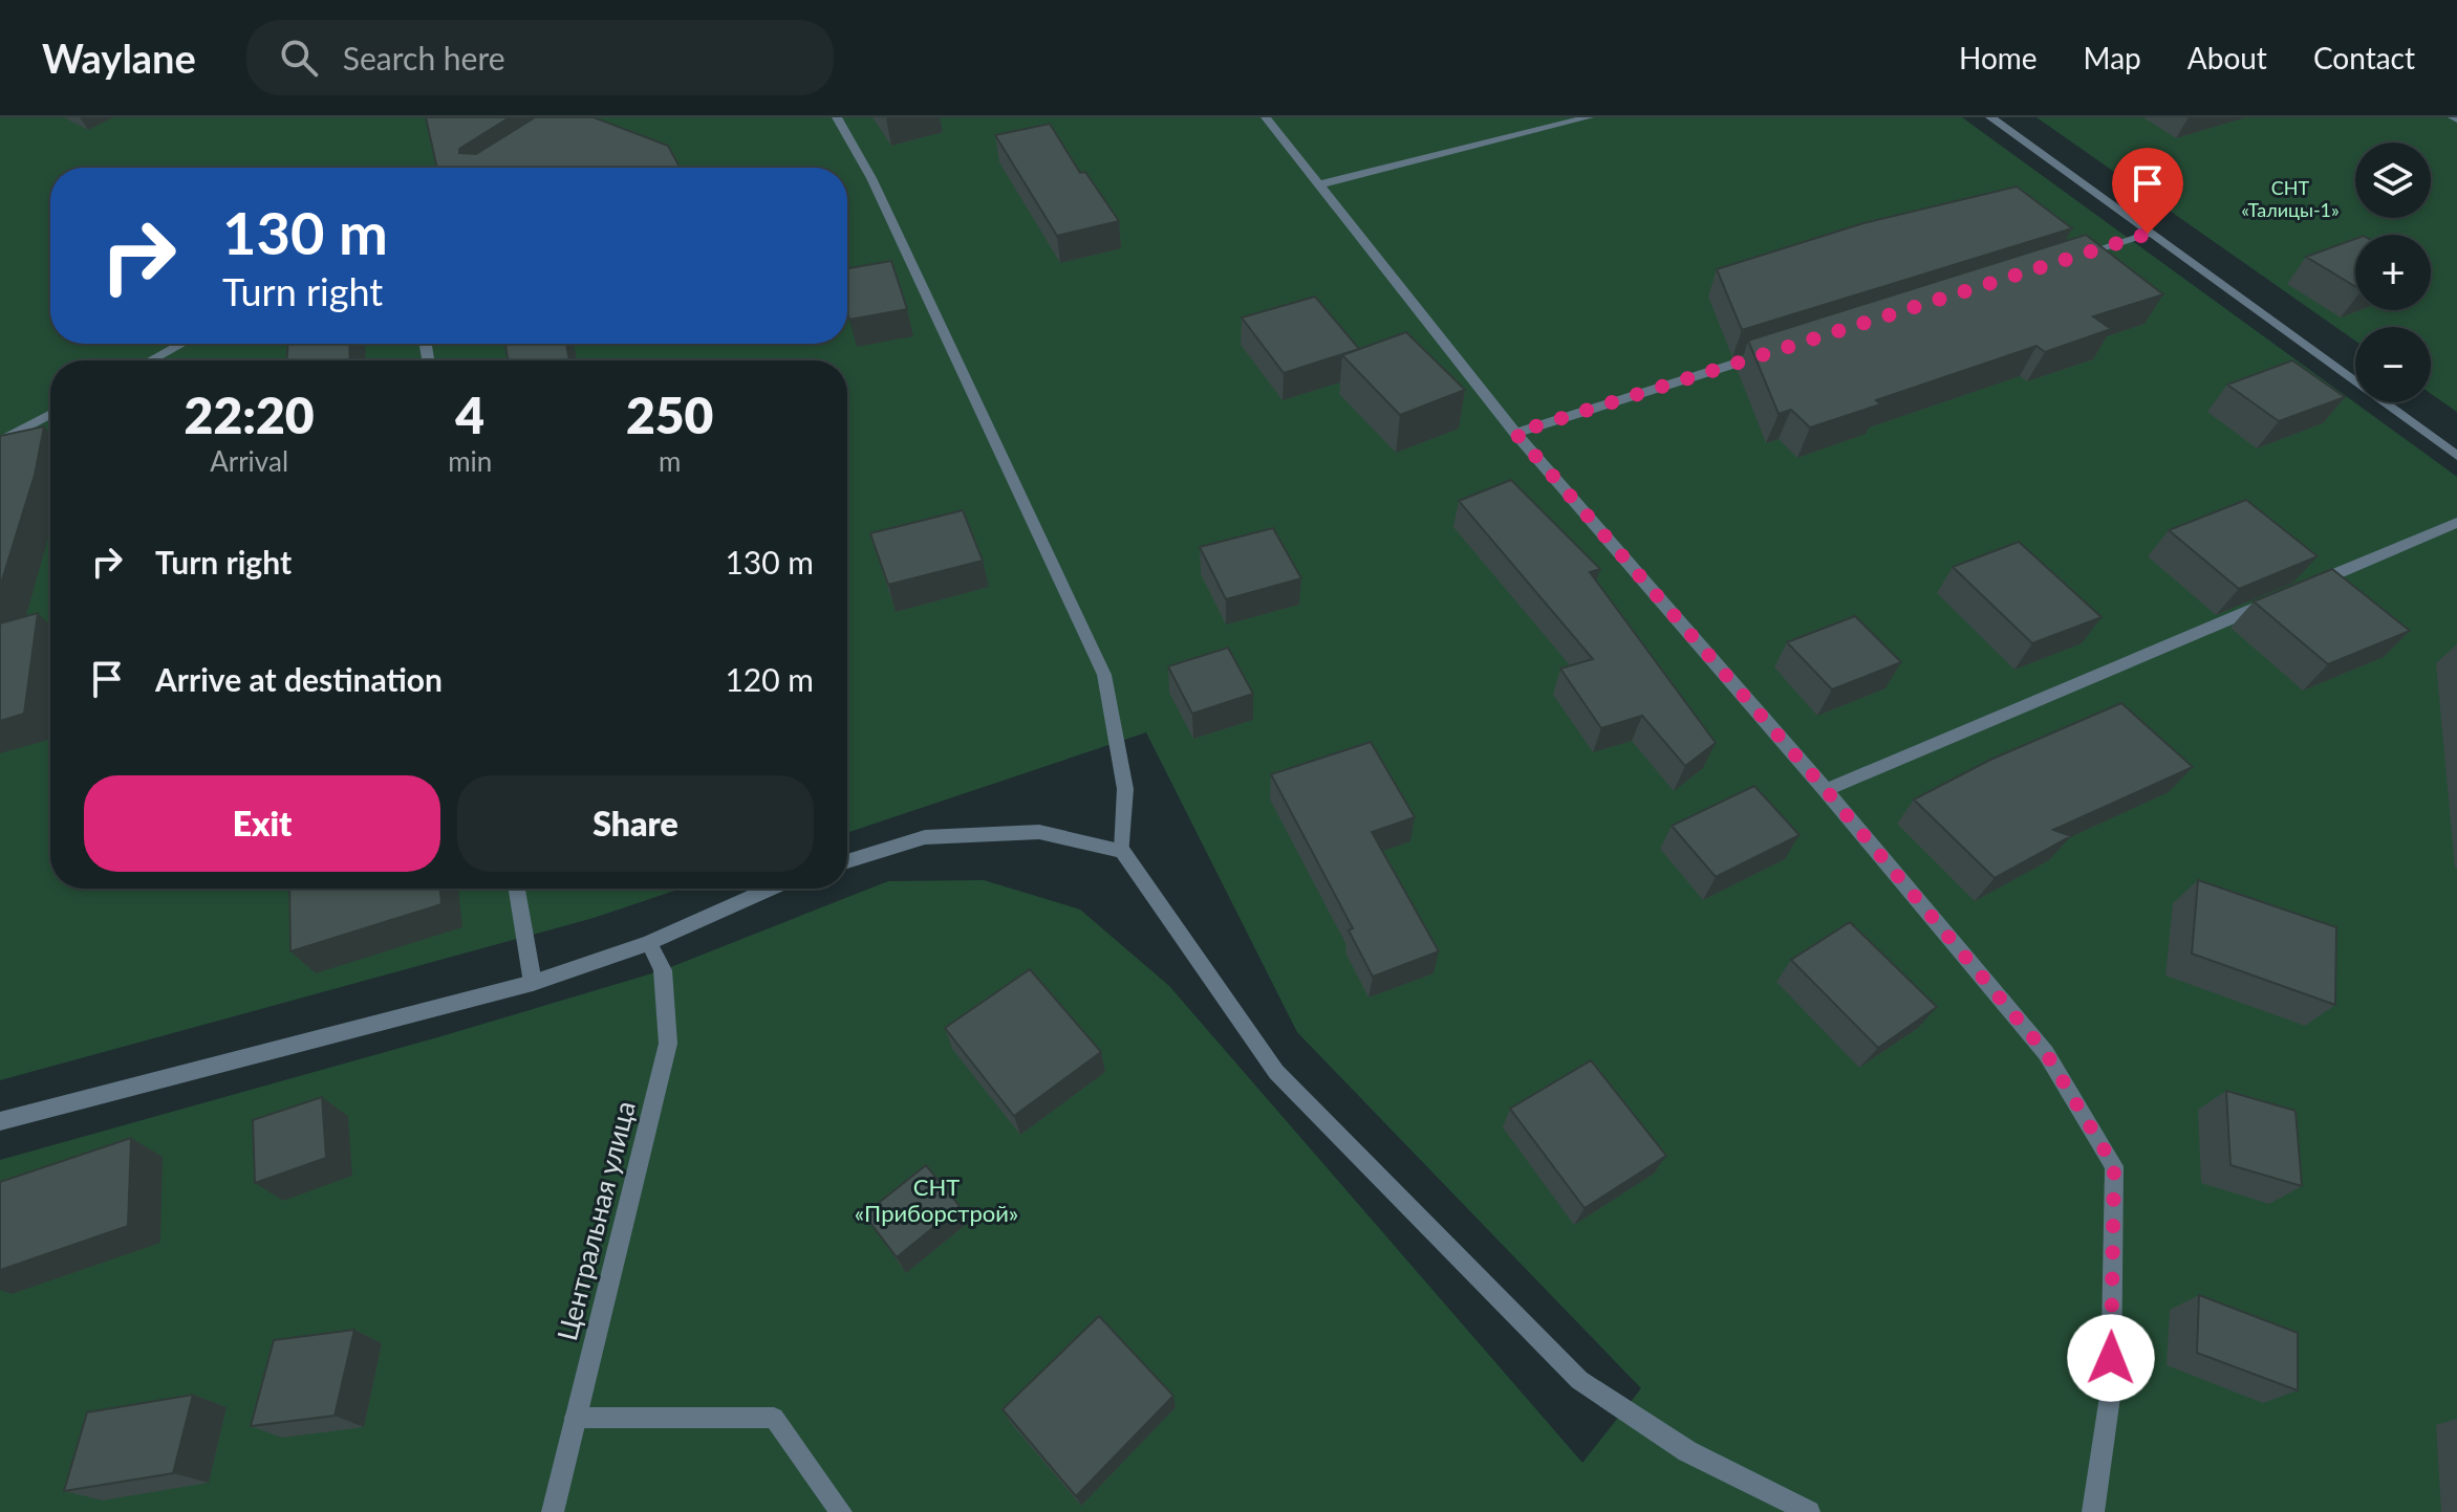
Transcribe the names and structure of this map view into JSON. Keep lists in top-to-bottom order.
{
  "streets": {
    "street": ["Центральная улица"]
  },
  "parks": ["СНТ «Талицы-1»", "СНТ «Приборстрой»"],
  "page": {
    "header": "Waylane",
    "search": "Search here",
    "nav": [
      "Home",
      "Map",
      "About",
      "Contact"
    ],
    "map_buttons": ["+", "−"],
    "turn": ["130 m", "Turn right"],
    "eta": [
      "22:20",
      "Arrival",
      "4",
      "min",
      "250",
      "m"
    ],
    "list": [
      {
        "name": "Turn right",
        "value": "130 m"
      },
      {
        "name": "Arrive at destination",
        "value": "120 m"
      }
    ],
    "buttons": ["Exit", "Share"]
  }
}
